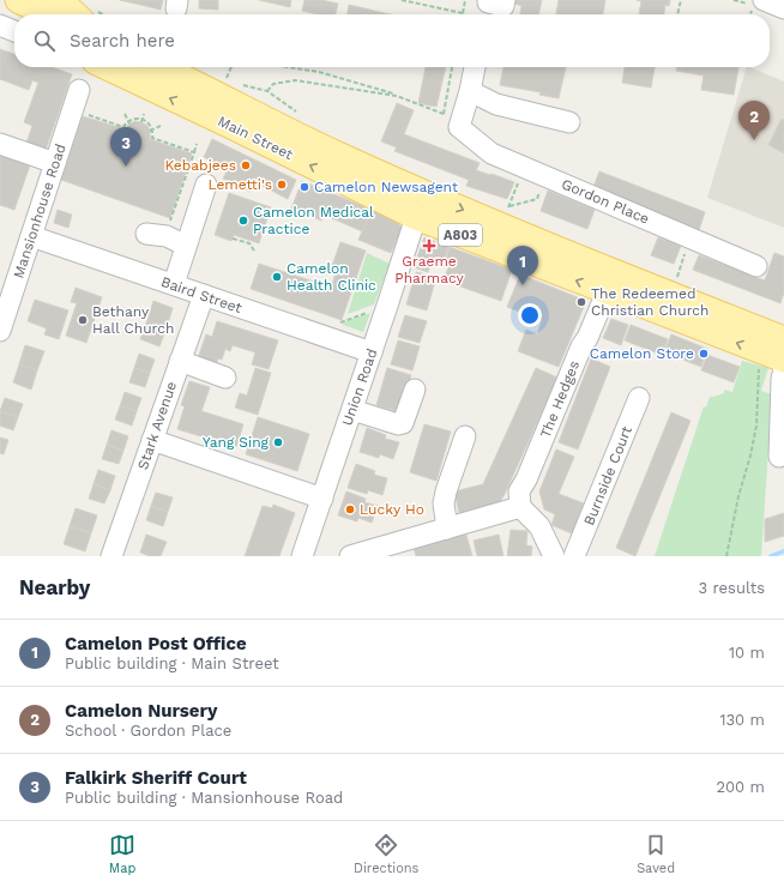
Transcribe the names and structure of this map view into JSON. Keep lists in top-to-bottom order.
{
  "streets": {
    "main road": ["Main Street", "A803"],
    "street": [
      "Gordon Place",
      "Mansionhouse Road",
      "Baird Street",
      "Union Road",
      "The Hedges",
      "Stark Avenue",
      "Burnside Court"
    ]
  },
  "crossings": [
    ["Main Street", "Union Road"],
    ["Main Street", "The Hedges"],
    ["Mansionhouse Road", "Baird Street"],
    ["Baird Street", "Union Road"],
    ["Baird Street", "Stark Avenue"]
  ],
  "places": {
    "other": [
      "Kebabjees",
      "Lemetti's",
      "Camelon Newsagent",
      "Camelon Medical Practice",
      "Camelon Health Clinic",
      "The Redeemed Christian Church",
      "Bethany Hall Church",
      "Camelon Store",
      "Yang Sing",
      "Lucky Ho"
    ],
    "health": ["Graeme Pharmacy"]
  },
  "page": {
    "search": "Search here",
    "pins": ["2", "3", "1"],
    "heading": ["Nearby", "3 results"],
    "list": [
      {
        "mark": "1",
        "name": "Camelon Post Office",
        "note": "Public building · Main Street",
        "value": "10 m"
      },
      {
        "mark": "2",
        "name": "Camelon Nursery",
        "note": "School · Gordon Place",
        "value": "130 m"
      },
      {
        "mark": "3",
        "name": "Falkirk Sheriff Court",
        "note": "Public building · Mansionhouse Road",
        "value": "200 m"
      }
    ],
    "nav": ["Map", "Directions", "Saved"]
  }
}
